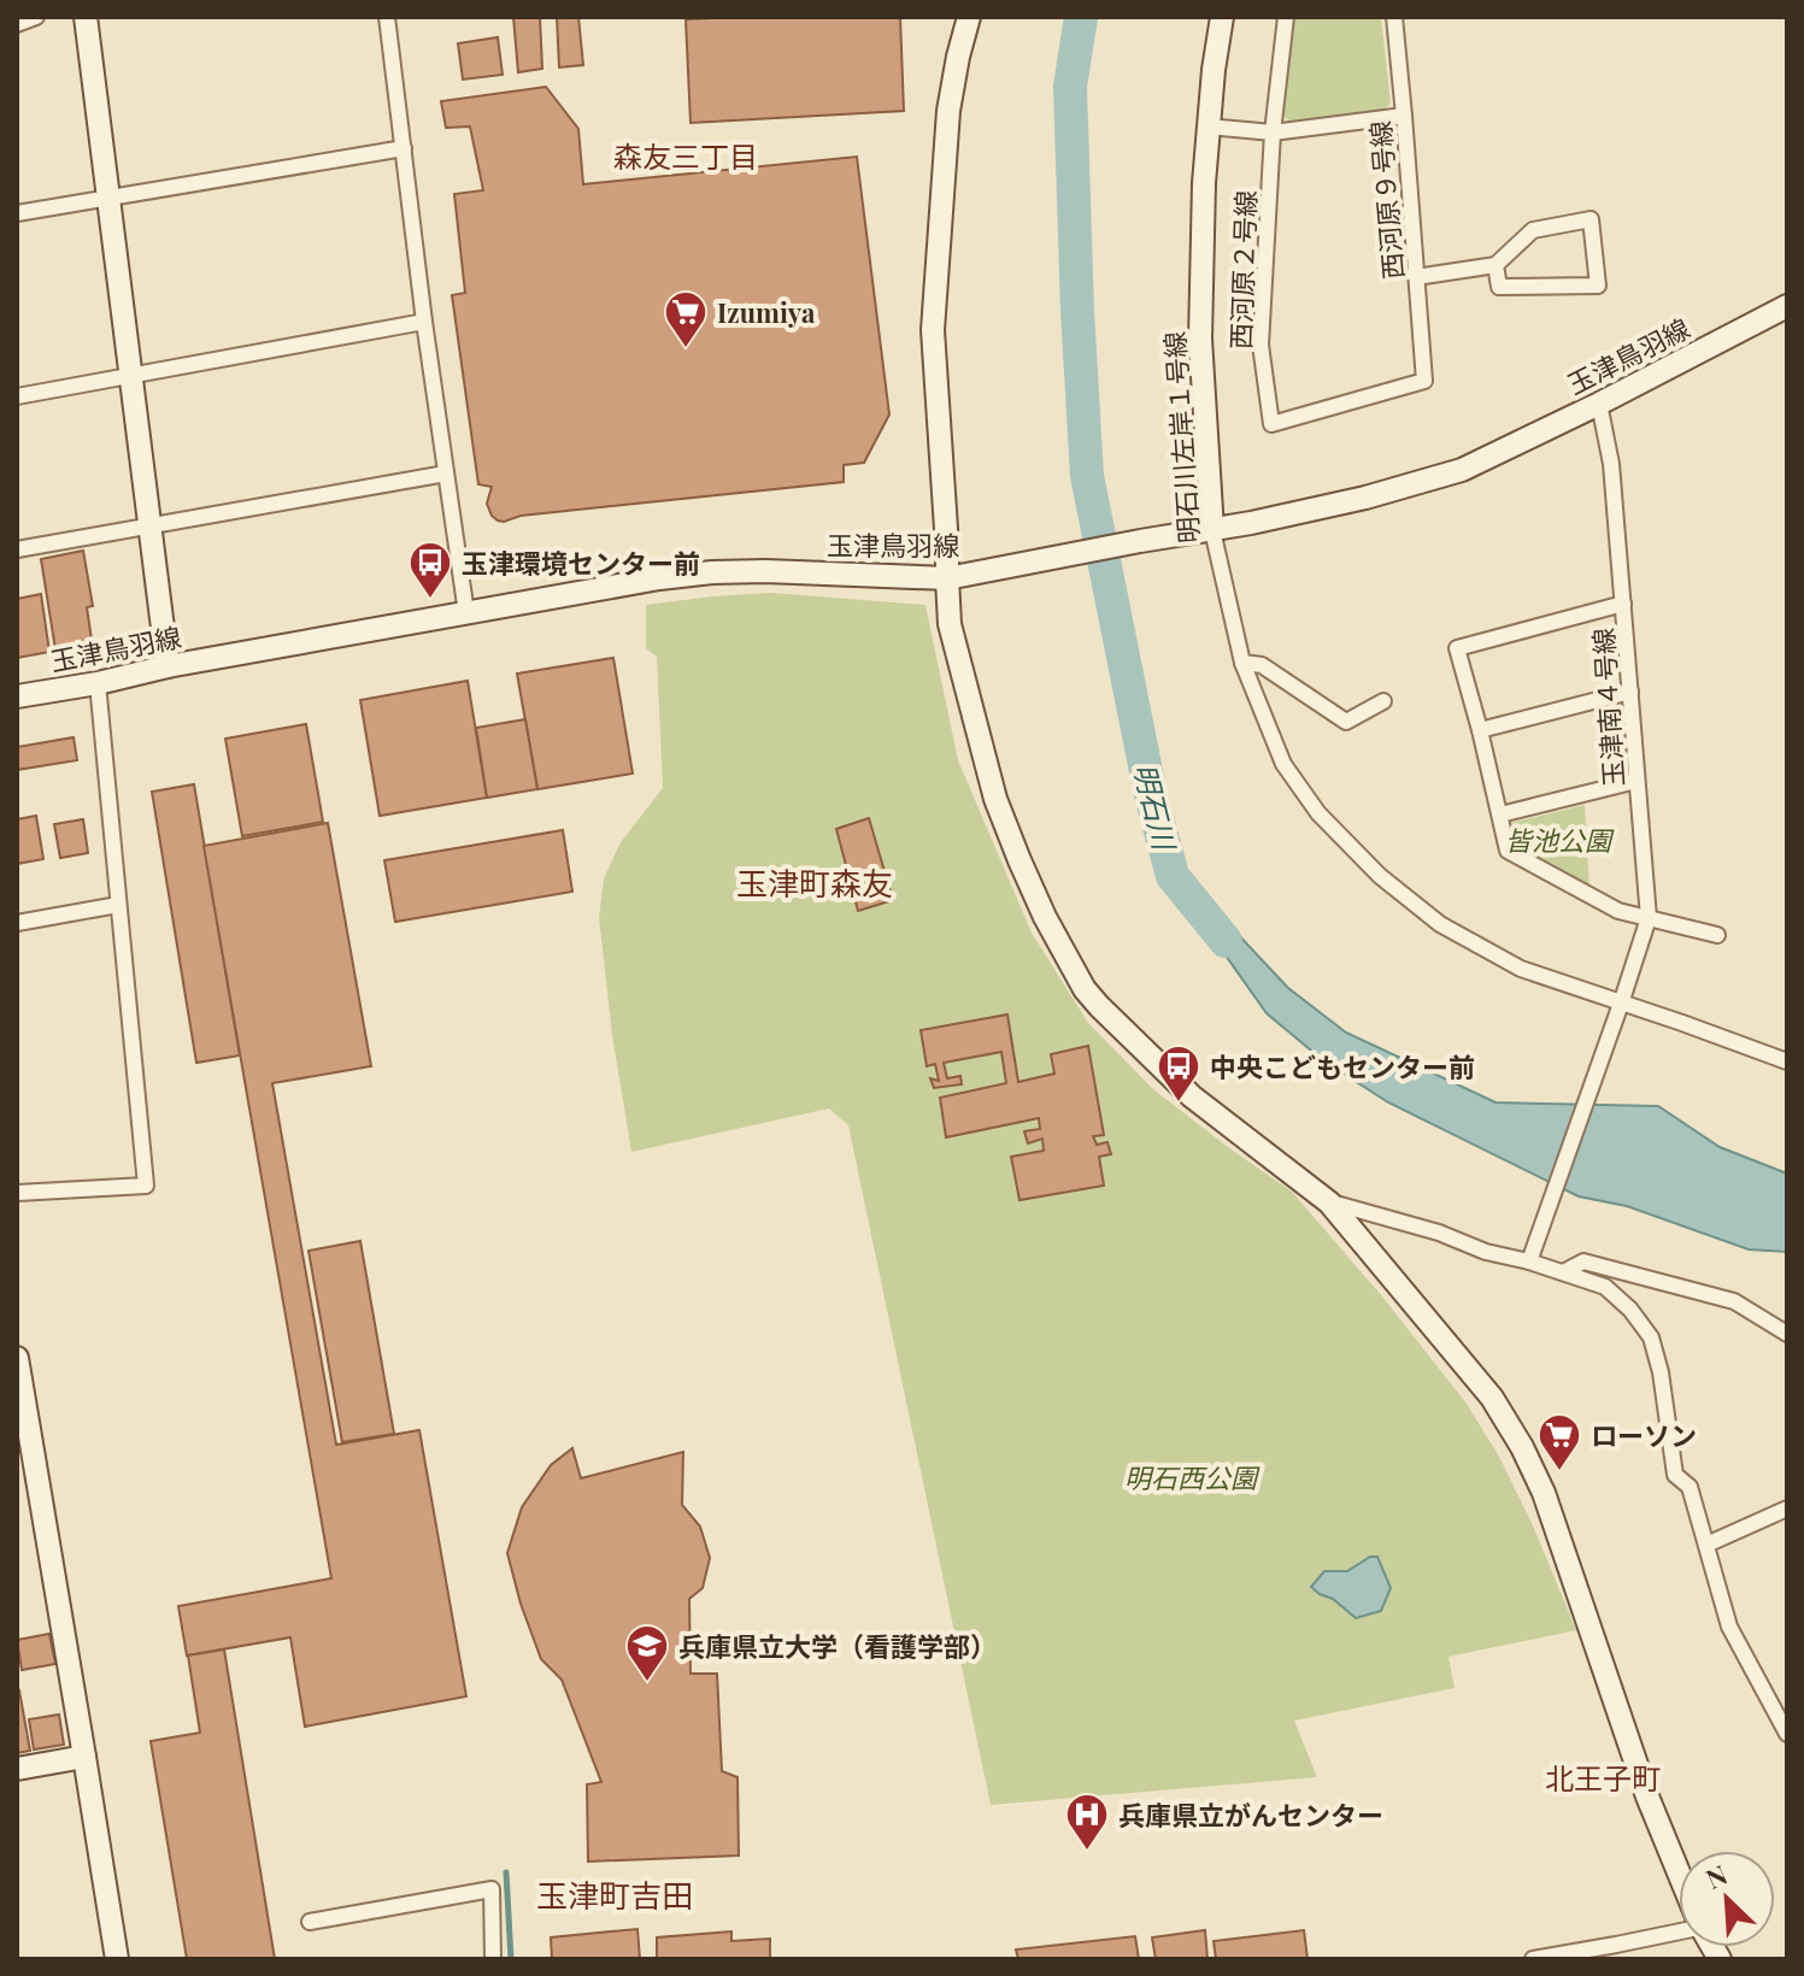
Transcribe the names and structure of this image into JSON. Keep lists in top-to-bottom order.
{
  "streets": {
    "street": [
      "西河原９号線",
      "西河原２号線",
      "玉津鳥羽線",
      "明石川左岸１号線",
      "玉津南４号線"
    ]
  },
  "crossings": [
    ["西河原９号線", "西河原２号線"],
    ["玉津鳥羽線", "明石川左岸１号線"],
    ["玉津鳥羽線", "玉津南４号線"],
    ["明石川左岸１号線", "玉津南４号線"]
  ],
  "districts": [
    "森友三丁目",
    "玉津町森友",
    "北王子町",
    "玉津町吉田"
  ],
  "water": ["明石川"],
  "parks": ["皆池公園", "明石西公園"],
  "places": {
    "supermarket": ["Izumiya", "ローソン"],
    "bus stop": ["玉津環境センター前", "中央こどもセンター前"],
    "school or university": ["兵庫県立大学（看護学部）"],
    "hospital": ["兵庫県立がんセンター"]
  },
  "north": "top left"
}
